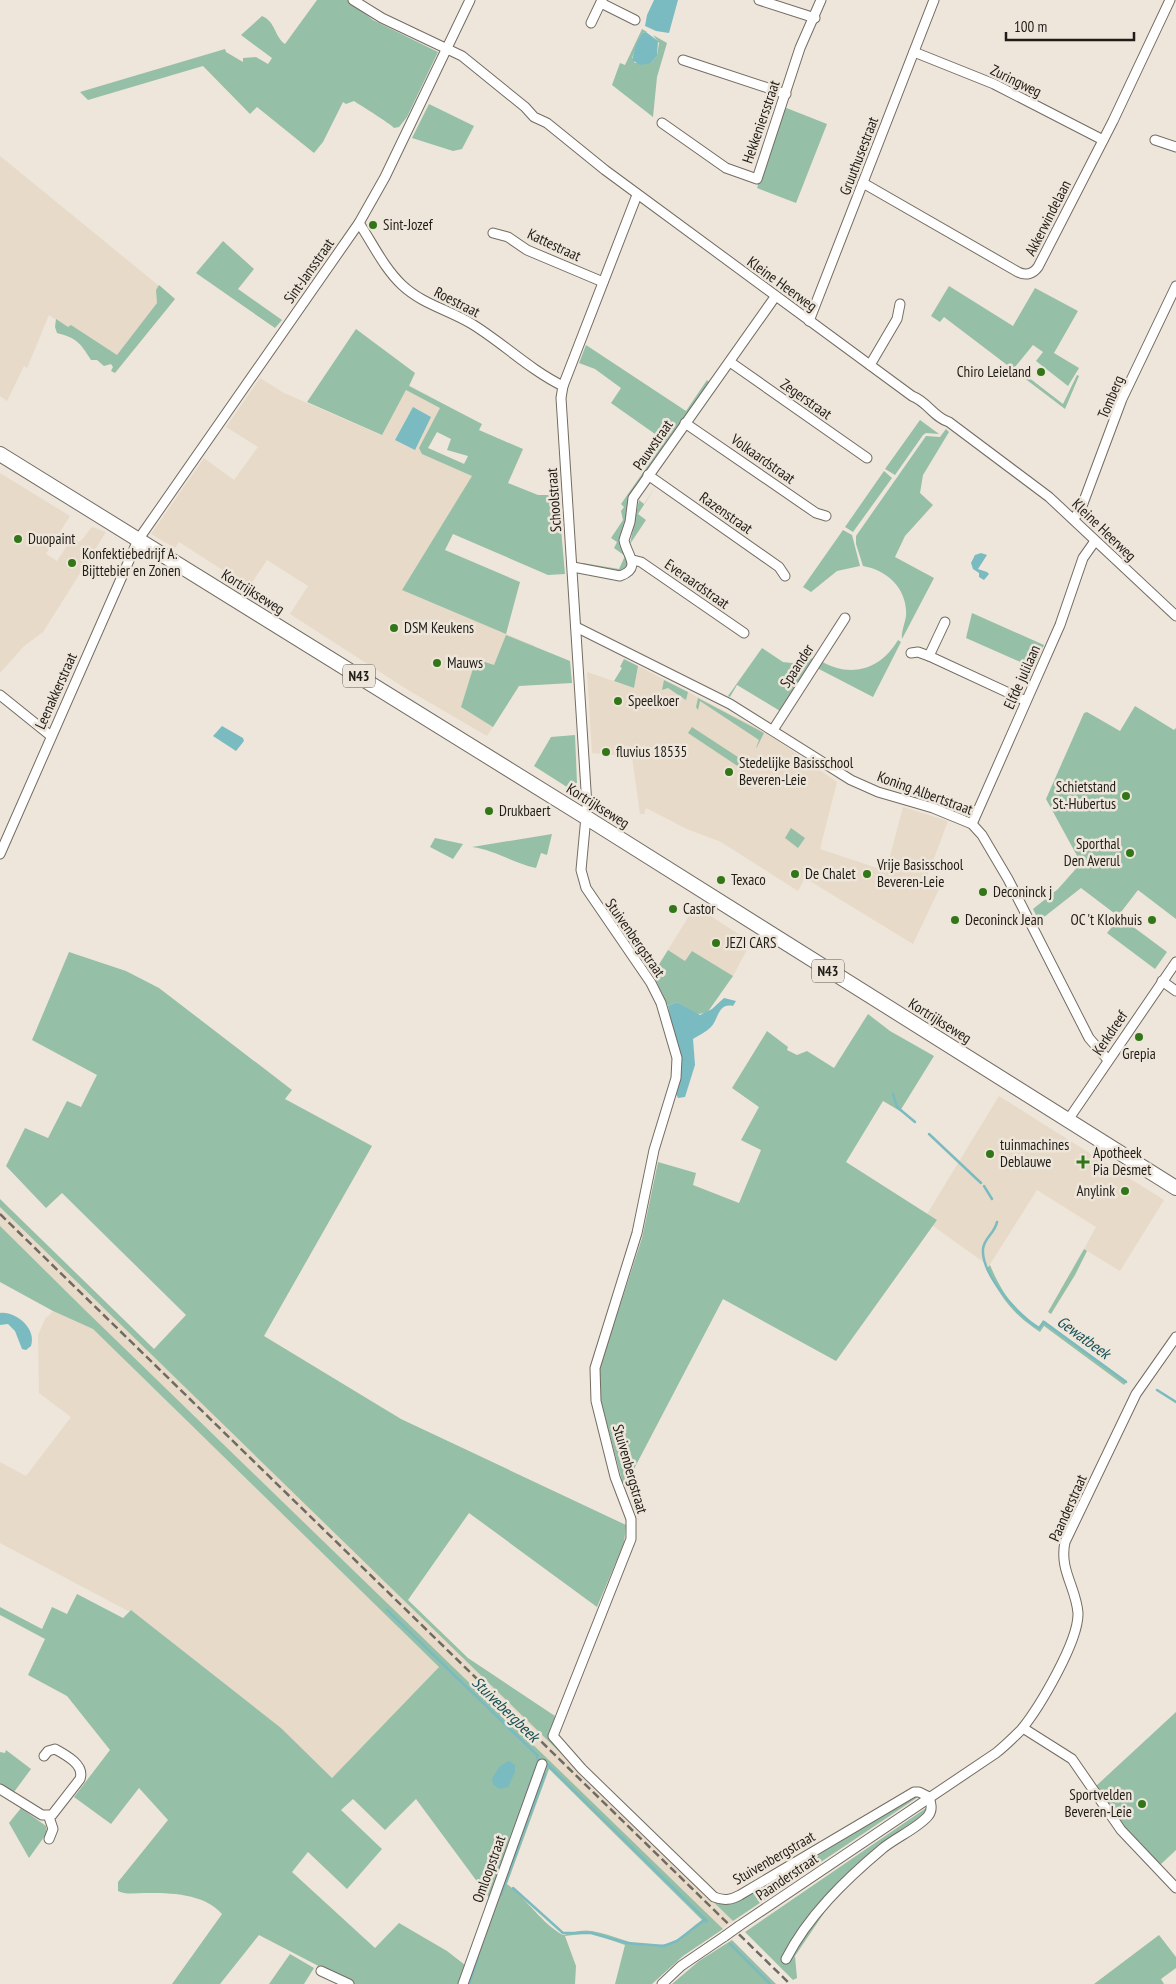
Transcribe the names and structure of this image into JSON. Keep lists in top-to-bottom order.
{
  "streets": {
    "main road": ["Kortrijkseweg", "N43"],
    "street": [
      "Zuringweg",
      "Hekkeniersstraat",
      "Gruuthusestraat",
      "Akkerwindelaan",
      "Kattestraat",
      "Sint-Jansstraat",
      "Kleine Heerweg",
      "Roestraat",
      "Tomberg",
      "Zegerstraat",
      "Pauwstraat",
      "Volkaardstraat",
      "Schoolstraat",
      "Razenstraat",
      "Everaardstraat",
      "Spaander",
      "Elfde julilaan",
      "Leenakkerstraat",
      "Koning Albertstraat",
      "Stuivenbergstraat",
      "Kerkdreef",
      "Paanderstraat",
      "Omloopstraat"
    ]
  },
  "crossings": [
    ["Zuringweg", "Gruuthusestraat"],
    ["Zuringweg", "Akkerwindelaan"],
    ["Gruuthusestraat", "Akkerwindelaan"],
    ["Gruuthusestraat", "Kleine Heerweg"],
    ["Kattestraat", "Schoolstraat"],
    ["Sint-Jansstraat", "Kleine Heerweg"],
    ["Sint-Jansstraat", "Roestraat"],
    ["Sint-Jansstraat", "Kortrijkseweg"],
    ["Sint-Jansstraat", "Leenakkerstraat"],
    ["Kleine Heerweg", "Tomberg"],
    ["Kleine Heerweg", "Pauwstraat"],
    ["Kleine Heerweg", "Schoolstraat"],
    ["Kleine Heerweg", "Elfde julilaan"],
    ["Roestraat", "Schoolstraat"],
    ["Zegerstraat", "Pauwstraat"],
    ["Pauwstraat", "Volkaardstraat"],
    ["Pauwstraat", "Razenstraat"],
    ["Pauwstraat", "Everaardstraat"],
    ["Schoolstraat", "Kortrijkseweg"],
    ["Schoolstraat", "Koning Albertstraat"],
    ["Schoolstraat", "Stuivenbergstraat"],
    ["Kortrijkseweg", "Leenakkerstraat"],
    ["Kortrijkseweg", "Stuivenbergstraat"],
    ["Kortrijkseweg", "Kerkdreef"],
    ["Spaander", "Koning Albertstraat"],
    ["Elfde julilaan", "Koning Albertstraat"],
    ["Koning Albertstraat", "Kerkdreef"],
    ["Stuivenbergstraat", "Paanderstraat"]
  ],
  "water": ["Gewatbeek", "Stuivebergbeek"],
  "places": {
    "other": [
      "Sint-Jozef",
      "Chiro Leieland",
      "Duopaint",
      "Konfektiebedrijf A. Bijttebier en Zonen",
      "DSM Keukens",
      "Mauws",
      "Speelkoer",
      "fluvius 18535",
      "Stedelijke Basisschool Beveren-Leie",
      "Schietstand St.-Hubertus",
      "Drukbaert",
      "Sporthal Den Averul",
      "De Chalet",
      "Vrije Basisschool Beveren-Leie",
      "Texaco",
      "Deconinck j",
      "Castor",
      "Deconinck Jean",
      "OC 't Klokhuis",
      "JEZI CARS",
      "Grepia",
      "tuinmachines Deblauwe",
      "Anylink",
      "Sportvelden Beveren-Leie"
    ],
    "health": ["Apotheek Pia Desmet"]
  },
  "scale_bar": "100 m"
}
